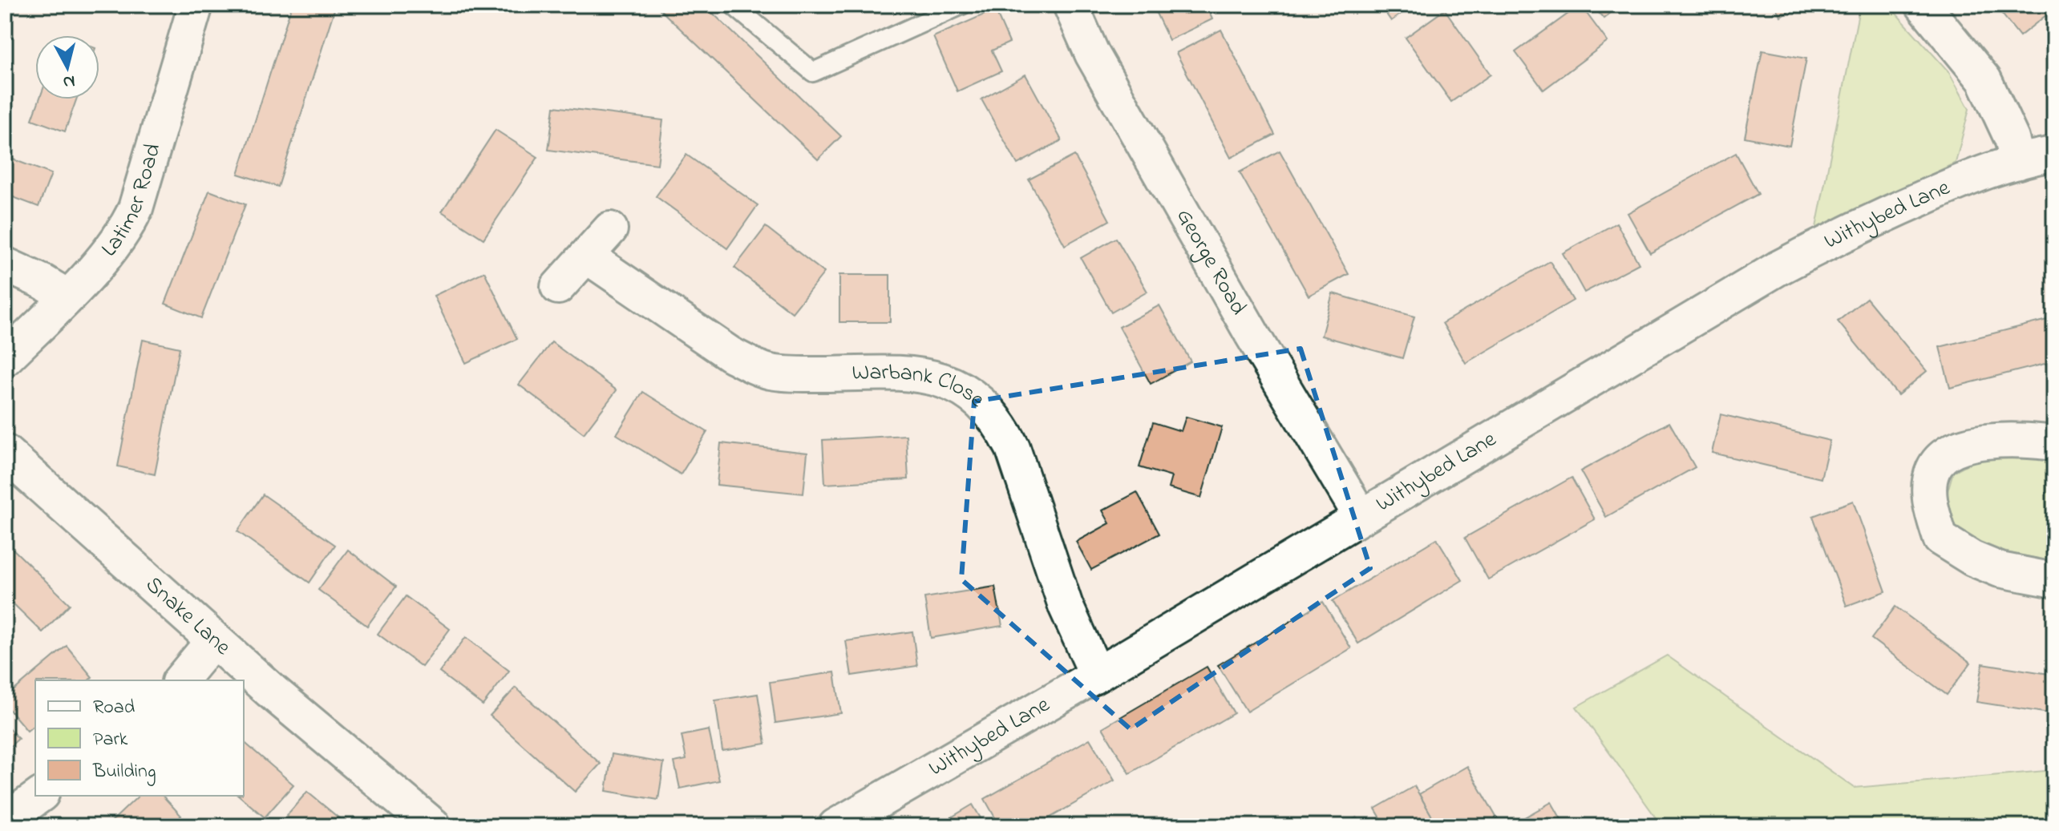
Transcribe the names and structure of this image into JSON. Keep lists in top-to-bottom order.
{
  "streets": {
    "street": [
      "Latimer Road",
      "Withybed Lane",
      "George Road",
      "Warbank Close",
      "Snake Lane"
    ]
  },
  "crossings": [
    ["Withybed Lane", "George Road"],
    ["Withybed Lane", "Warbank Close"]
  ],
  "legend": ["Road", "Park", "Building"],
  "north": "bottom"
}
